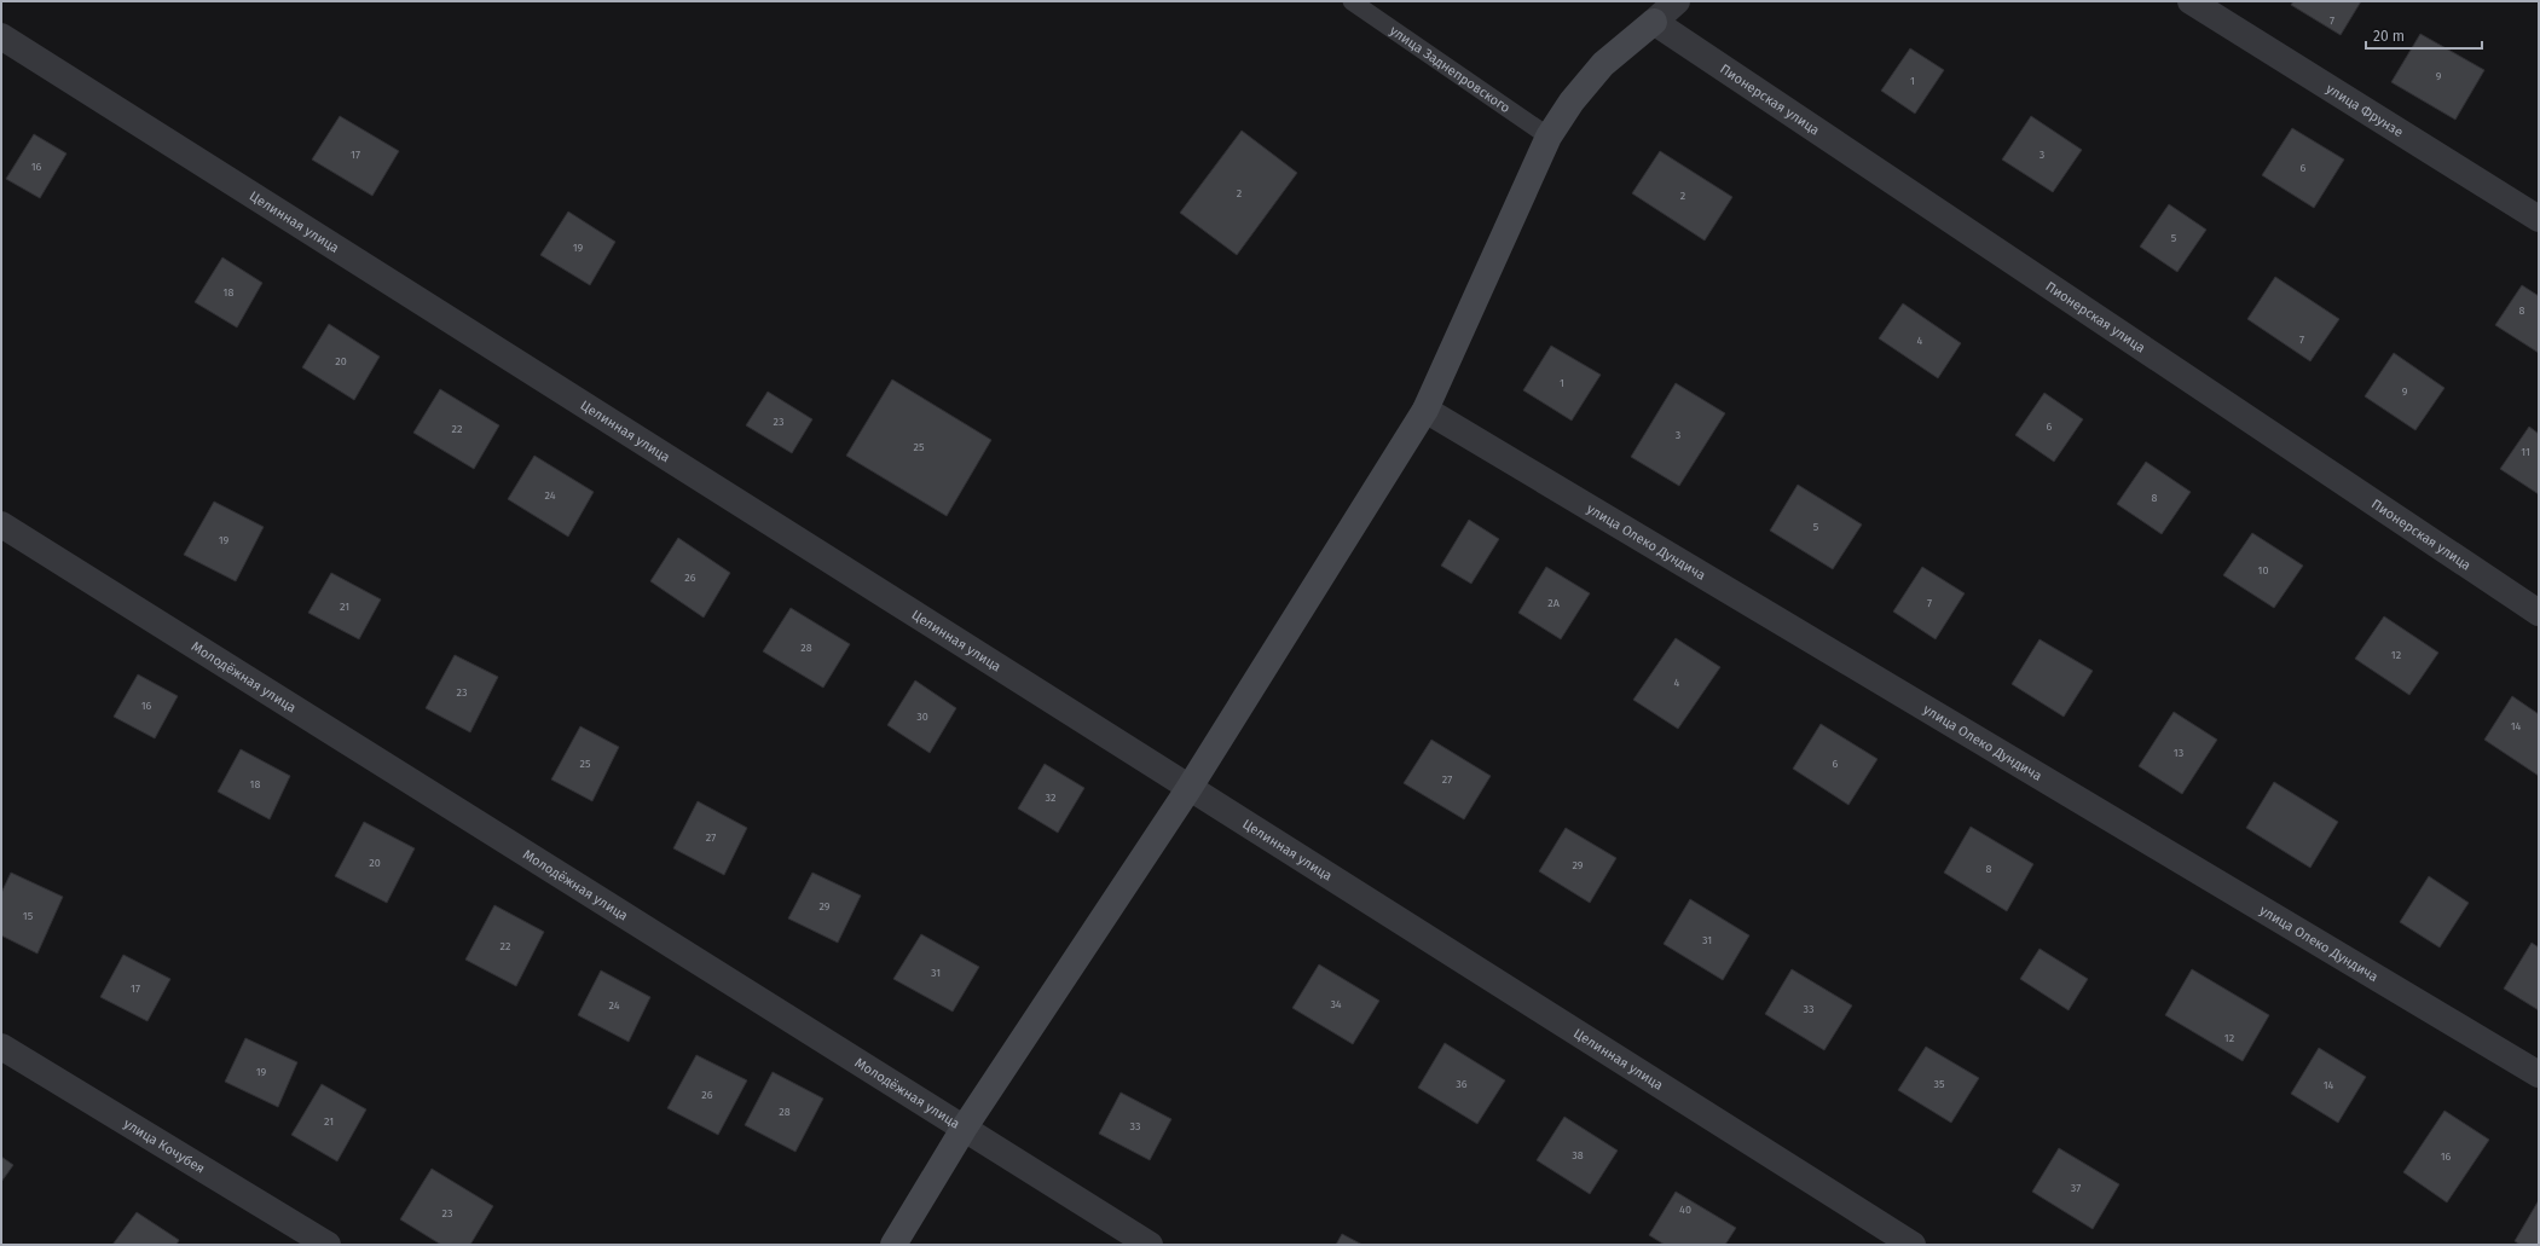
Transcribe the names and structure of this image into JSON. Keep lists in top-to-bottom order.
{
  "streets": {
    "street": [
      "Пионерская улица",
      "улица Фрунзе",
      "Целинная улица",
      "улица Олеко Дундича",
      "Молодёжная улица",
      "улица Кочубея"
    ],
    "lane": ["улица Заднепровского"]
  },
  "house_numbers": [
    "7",
    "9",
    "1",
    "17",
    "3",
    "16",
    "6",
    "2",
    "2",
    "5",
    "19",
    "18",
    "8",
    "7",
    "4",
    "20",
    "1",
    "9",
    "23",
    "6",
    "22",
    "3",
    "25",
    "11",
    "24",
    "8",
    "5",
    "19",
    "10",
    "26",
    "2А",
    "7",
    "21",
    "28",
    "12",
    "4",
    "23",
    "16",
    "30",
    "14",
    "13",
    "25",
    "6",
    "27",
    "18",
    "32",
    "27",
    "20",
    "29",
    "8",
    "29",
    "15",
    "31",
    "22",
    "31",
    "17",
    "34",
    "24",
    "33",
    "12",
    "19",
    "36",
    "35",
    "14",
    "26",
    "28",
    "21",
    "33",
    "38",
    "16",
    "37",
    "40",
    "23"
  ],
  "scale_bar": "20 m"
}
